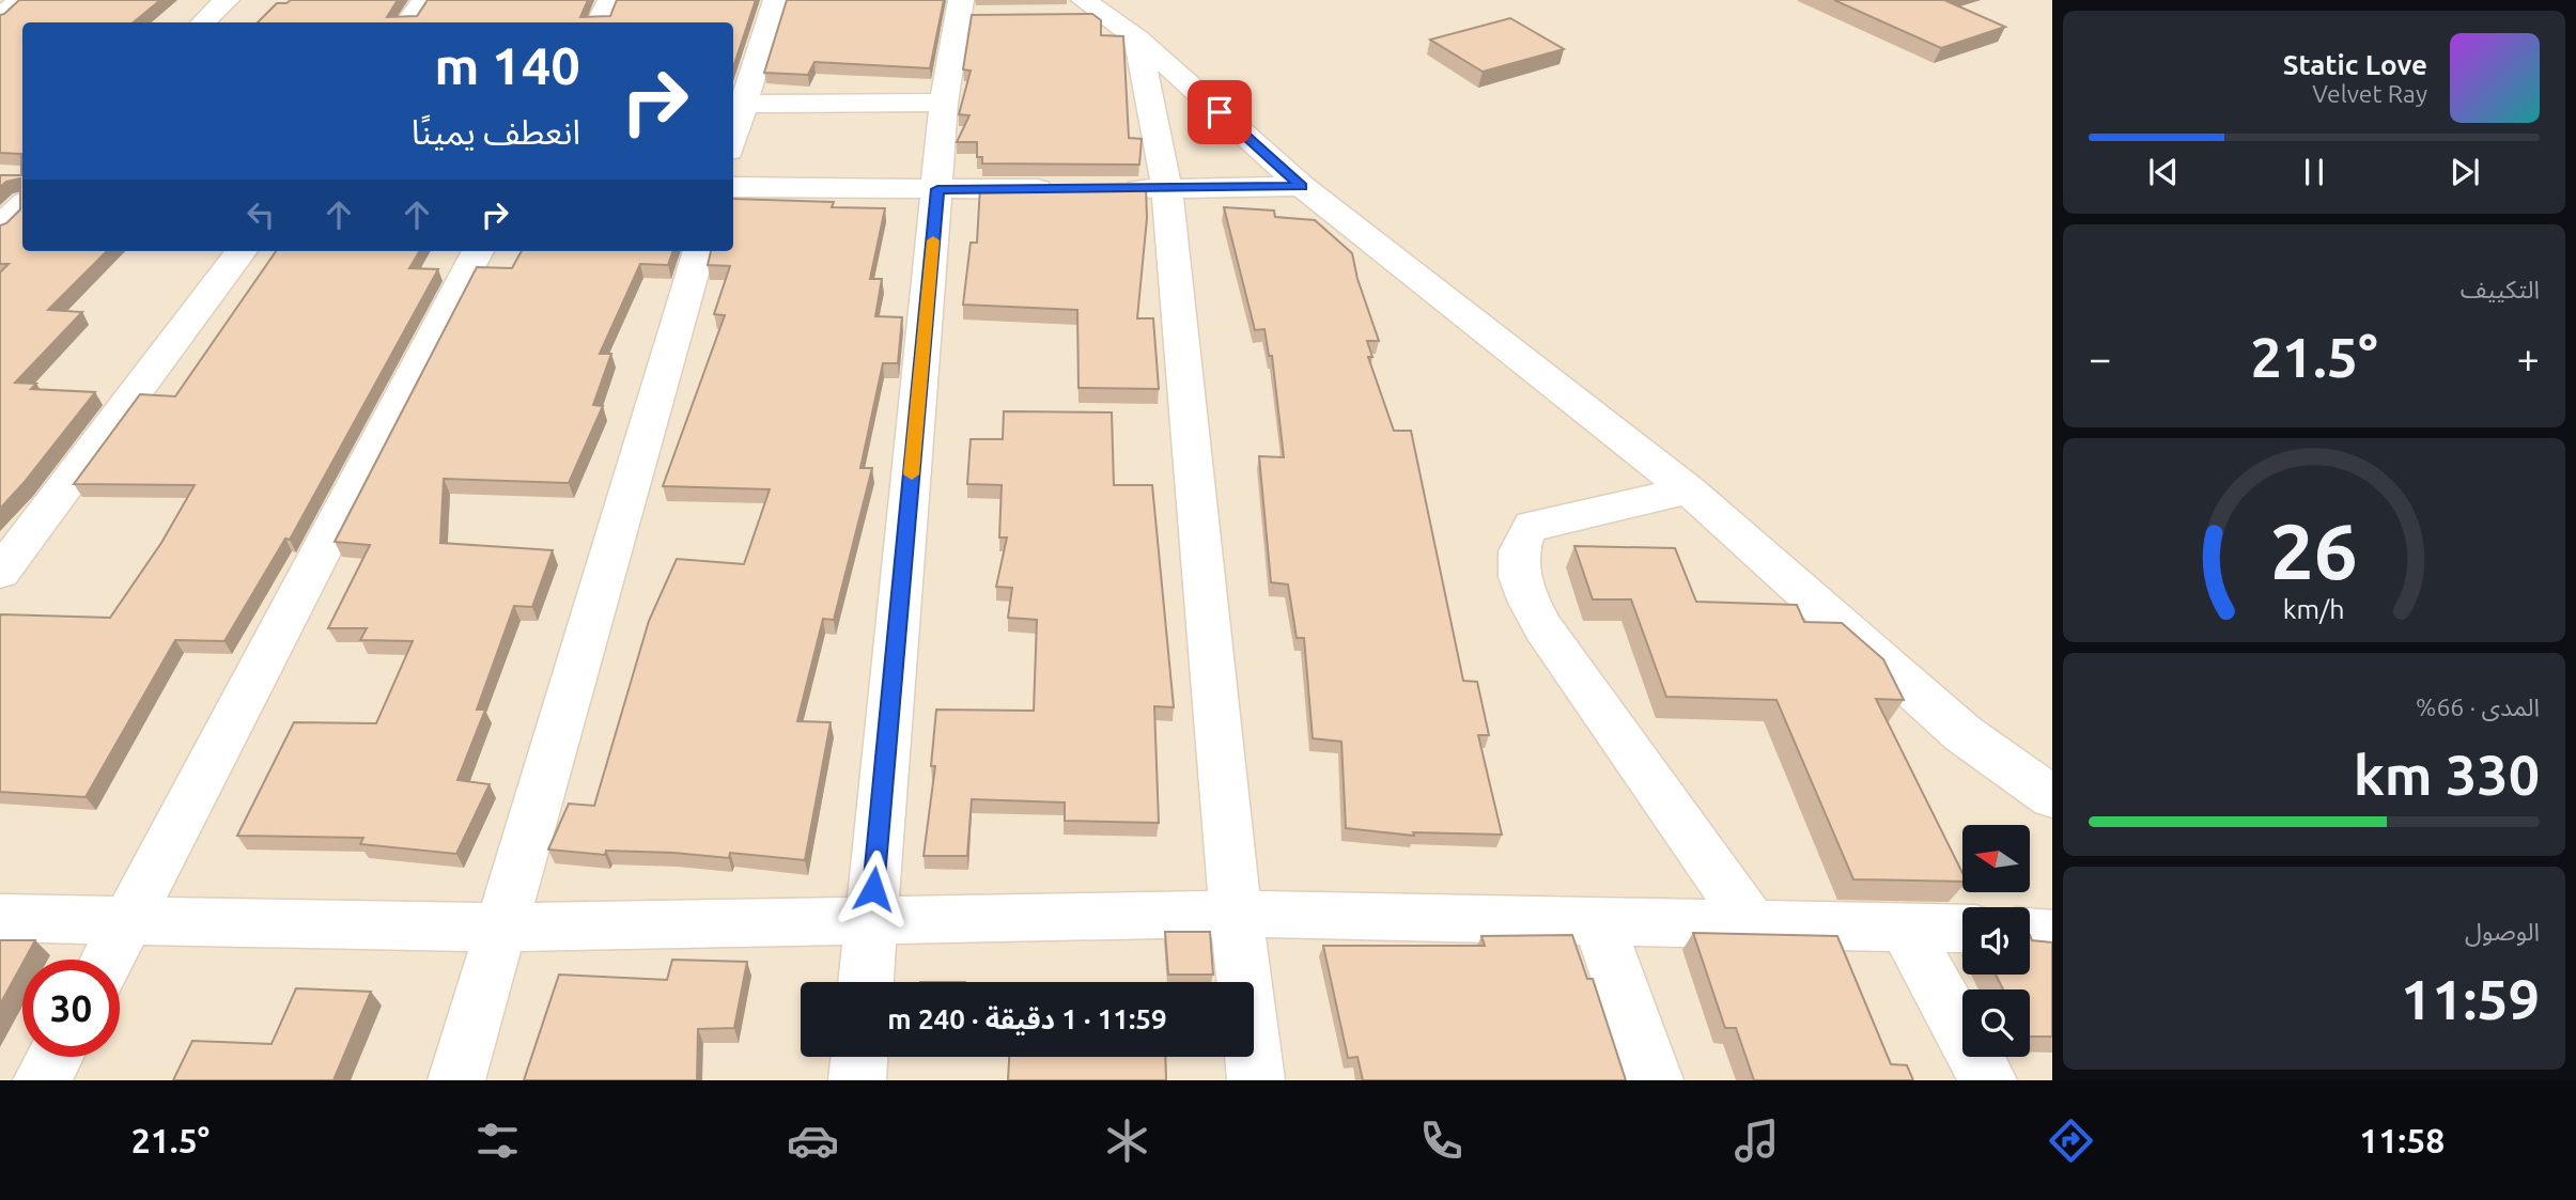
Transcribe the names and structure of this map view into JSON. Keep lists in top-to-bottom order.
{
  "north": "left",
  "page": {
    "turn": ["140 m", "انعطف يمينًا"],
    "song": ["Static Love", "Velvet Ray"],
    "tile": [
      "التكييف",
      ["المدى · 66%", "330 km"],
      ["الوصول", "11:59"]
    ],
    "heat": ["−", "21.5°", "+"],
    "limit": "30",
    "trip": "11:59 · 1 دقيقة · 240 m",
    "tabs": ["11:58", "21.5°"],
    "gauge": ["26", "km/h"]
  }
}
